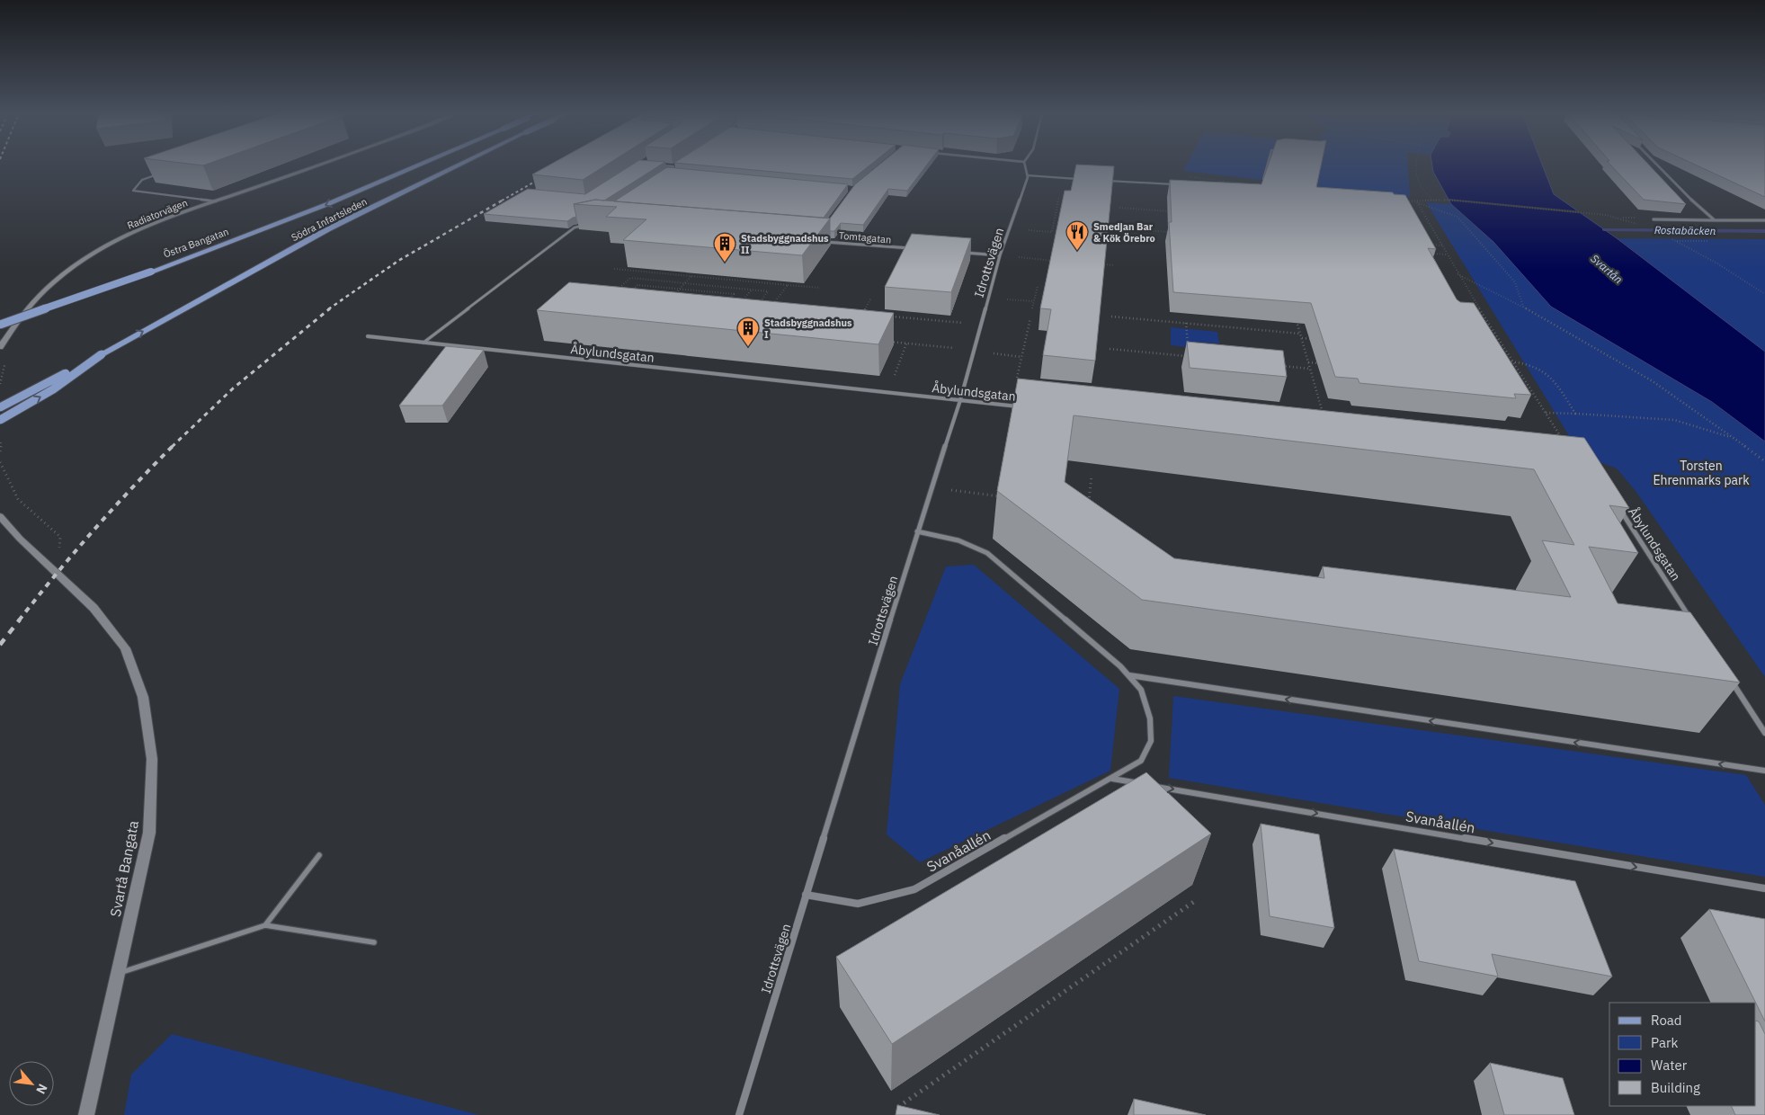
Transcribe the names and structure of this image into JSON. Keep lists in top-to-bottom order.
{
  "streets": {
    "main road": ["Södra Infartsleden", "Östra Bangatan"],
    "street": [
      "Radiatorvägen",
      "Tomtagatan",
      "Idrottsvägen",
      "Åbylundsgatan",
      "Svanåallén",
      "Svartå Bangata"
    ]
  },
  "crossings": [
    ["Idrottsvägen", "Åbylundsgatan"],
    ["Idrottsvägen", "Svanåallén"]
  ],
  "one_way": ["Östra Bangatan", "Svanåallén"],
  "water": ["Rostabäcken", "Svartån"],
  "parks": ["Torsten Ehrenmarks park"],
  "places": {
    "restaurant": ["Smedjan Bar & Kök Örebro"],
    "building": ["Stadsbyggnadshus II", "Stadsbyggnadshus I"]
  },
  "legend": [
    "Road",
    "Park",
    "Water",
    "Building"
  ],
  "north": "bottom right"
}
